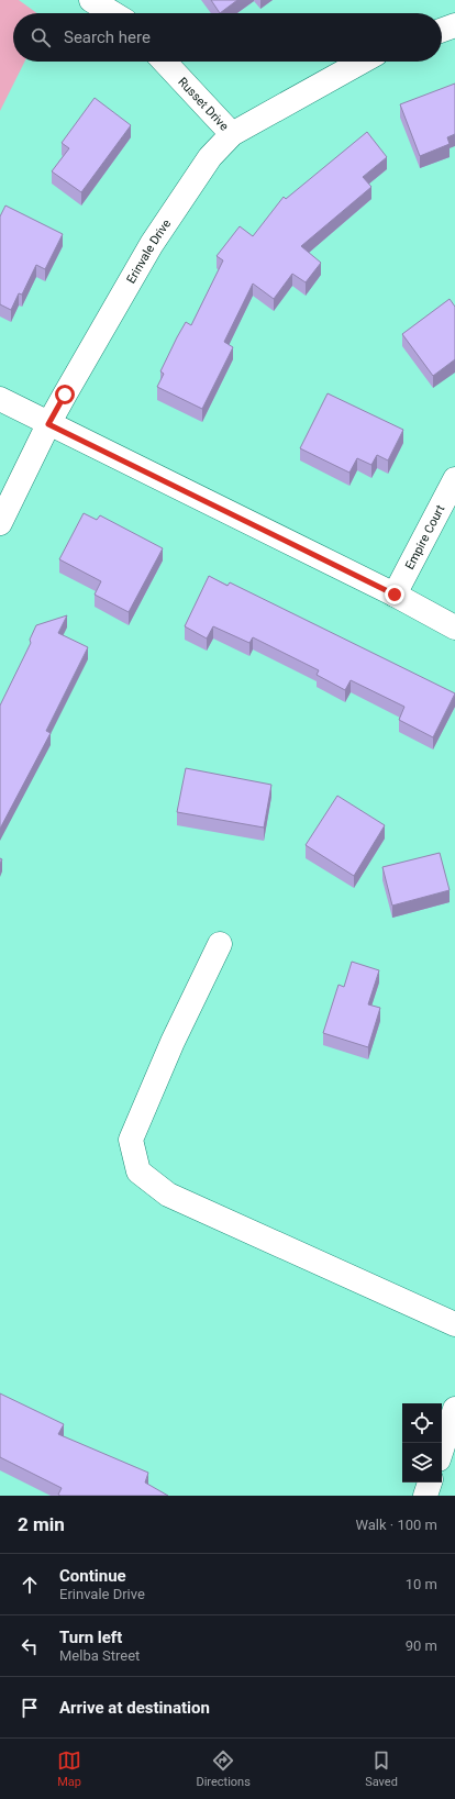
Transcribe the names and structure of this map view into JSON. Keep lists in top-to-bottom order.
{
  "streets": {
    "street": ["Russet Drive", "Erinvale Drive", "Empire Court"]
  },
  "crossings": [
    ["Russet Drive", "Erinvale Drive"]
  ],
  "page": {
    "search": "Search here",
    "heading": ["2 min", "Walk · 100 m"],
    "list": [
      ["Continue", "Erinvale Drive", "10 m"],
      ["Turn left", "Melba Street", "90 m"],
      "Arrive at destination"
    ],
    "nav": ["Map", "Directions", "Saved"]
  }
}
